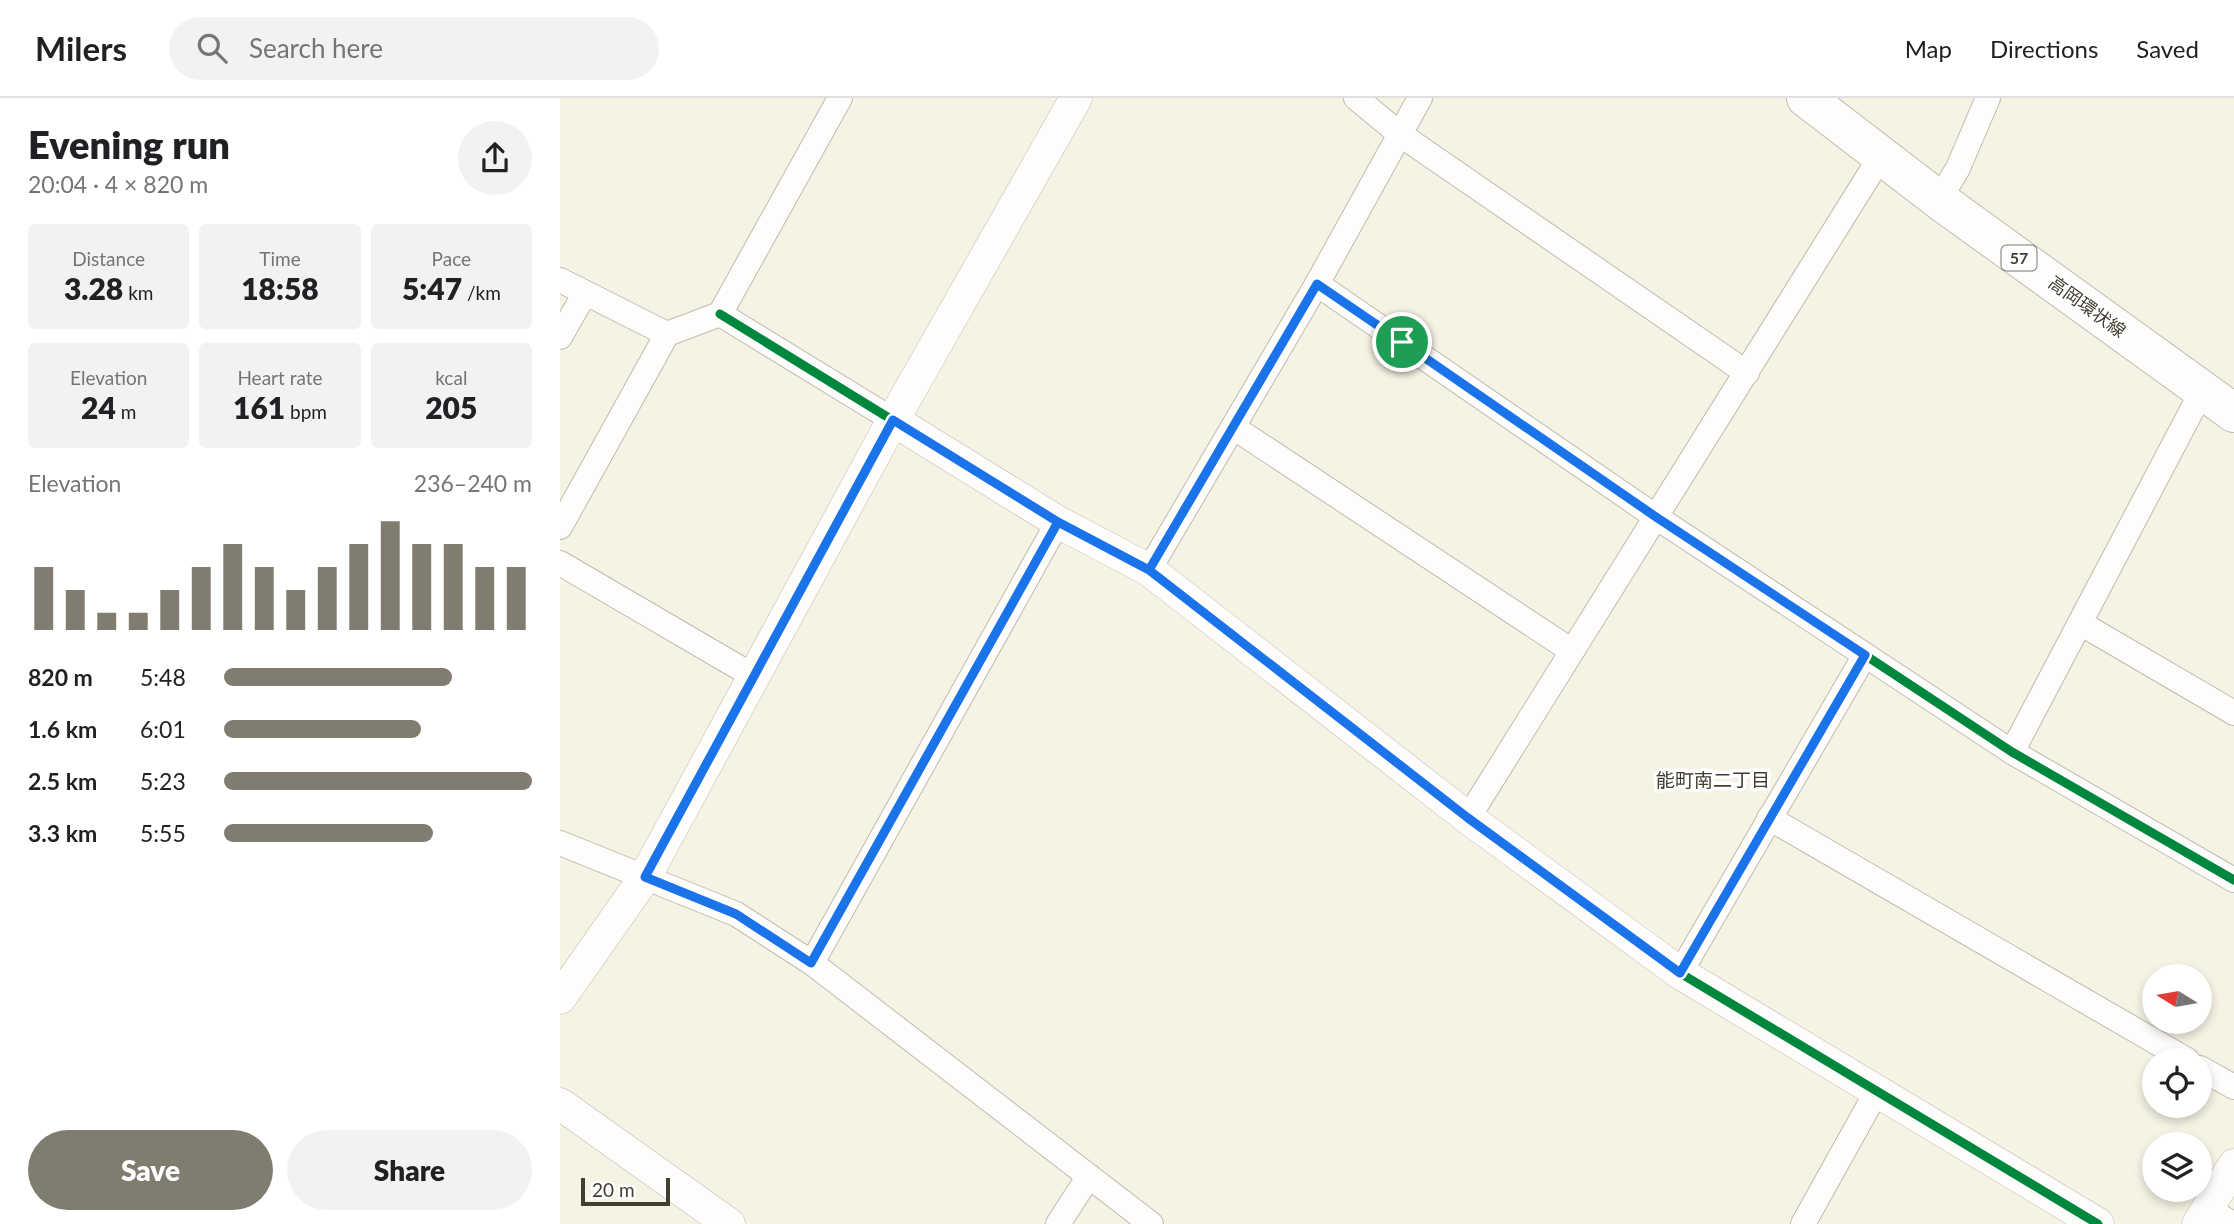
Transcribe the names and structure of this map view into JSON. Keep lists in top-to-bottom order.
{
  "streets": {
    "main road": ["57", "高岡環状線"]
  },
  "districts": ["能町南二丁目"],
  "scale_bar": "20 m",
  "north": "left",
  "page": {
    "header": "Milers",
    "search": "Search here",
    "nav": ["Map", "Directions", "Saved"],
    "heading": ["Evening run", "20:04 · 4 × 820 m"],
    "stats": [
      ["Distance", "3.28 km"],
      ["Time", "18:58"],
      ["Pace", "5:47 /km"],
      ["Elevation", "24 m"],
      ["Heart rate", "161 bpm"],
      ["kcal", "205"]
    ],
    "chart": ["Elevation", "236–240 m"],
    "list": [
      {
        "name": "820 m",
        "note": "5:48"
      },
      {
        "name": "1.6 km",
        "note": "6:01"
      },
      {
        "name": "2.5 km",
        "note": "5:23"
      },
      {
        "name": "3.3 km",
        "note": "5:55"
      }
    ],
    "buttons": ["Save", "Share"],
    "scale": "20 m"
  }
}
